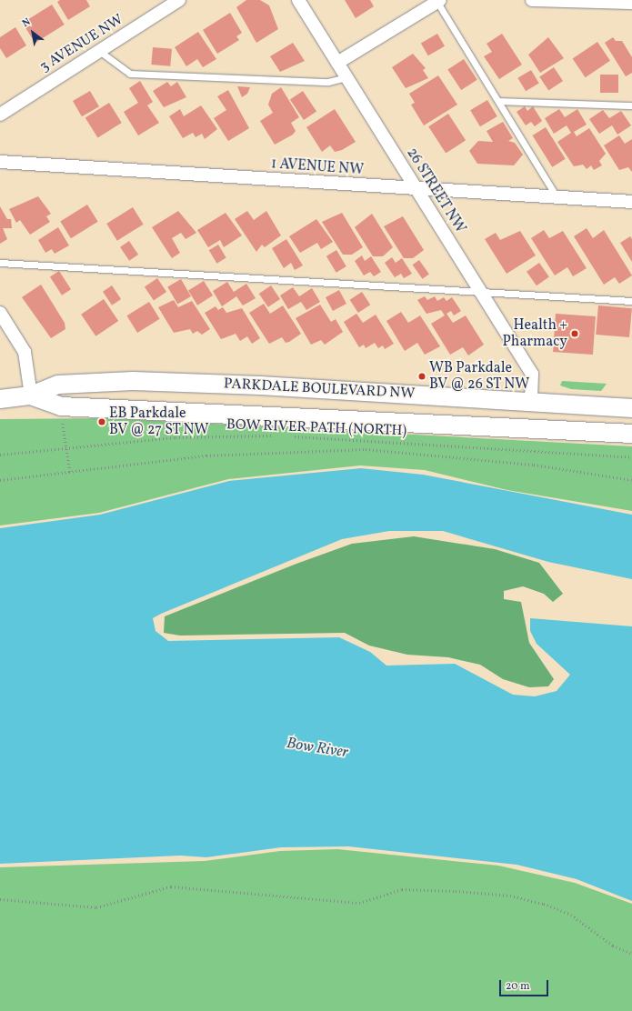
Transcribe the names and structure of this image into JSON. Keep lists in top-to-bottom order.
{
  "streets": {
    "main road": ["PARKDALE BOULEVARD NW"],
    "street": ["3 AVENUE NW", "1 AVENUE NW", "26 STREET NW"],
    "path": ["BOW RIVER PATH (NORTH)"]
  },
  "crossings": [
    ["1 AVENUE NW", "26 STREET NW"],
    ["26 STREET NW", "PARKDALE BOULEVARD NW"]
  ],
  "water": ["Bow River"],
  "places": ["Health + Pharmacy", "WB Parkdale BV @ 26 ST NW", "EB Parkdale BV @ 27 ST NW"],
  "scale_bar": "20 m",
  "north": "top left"
}
